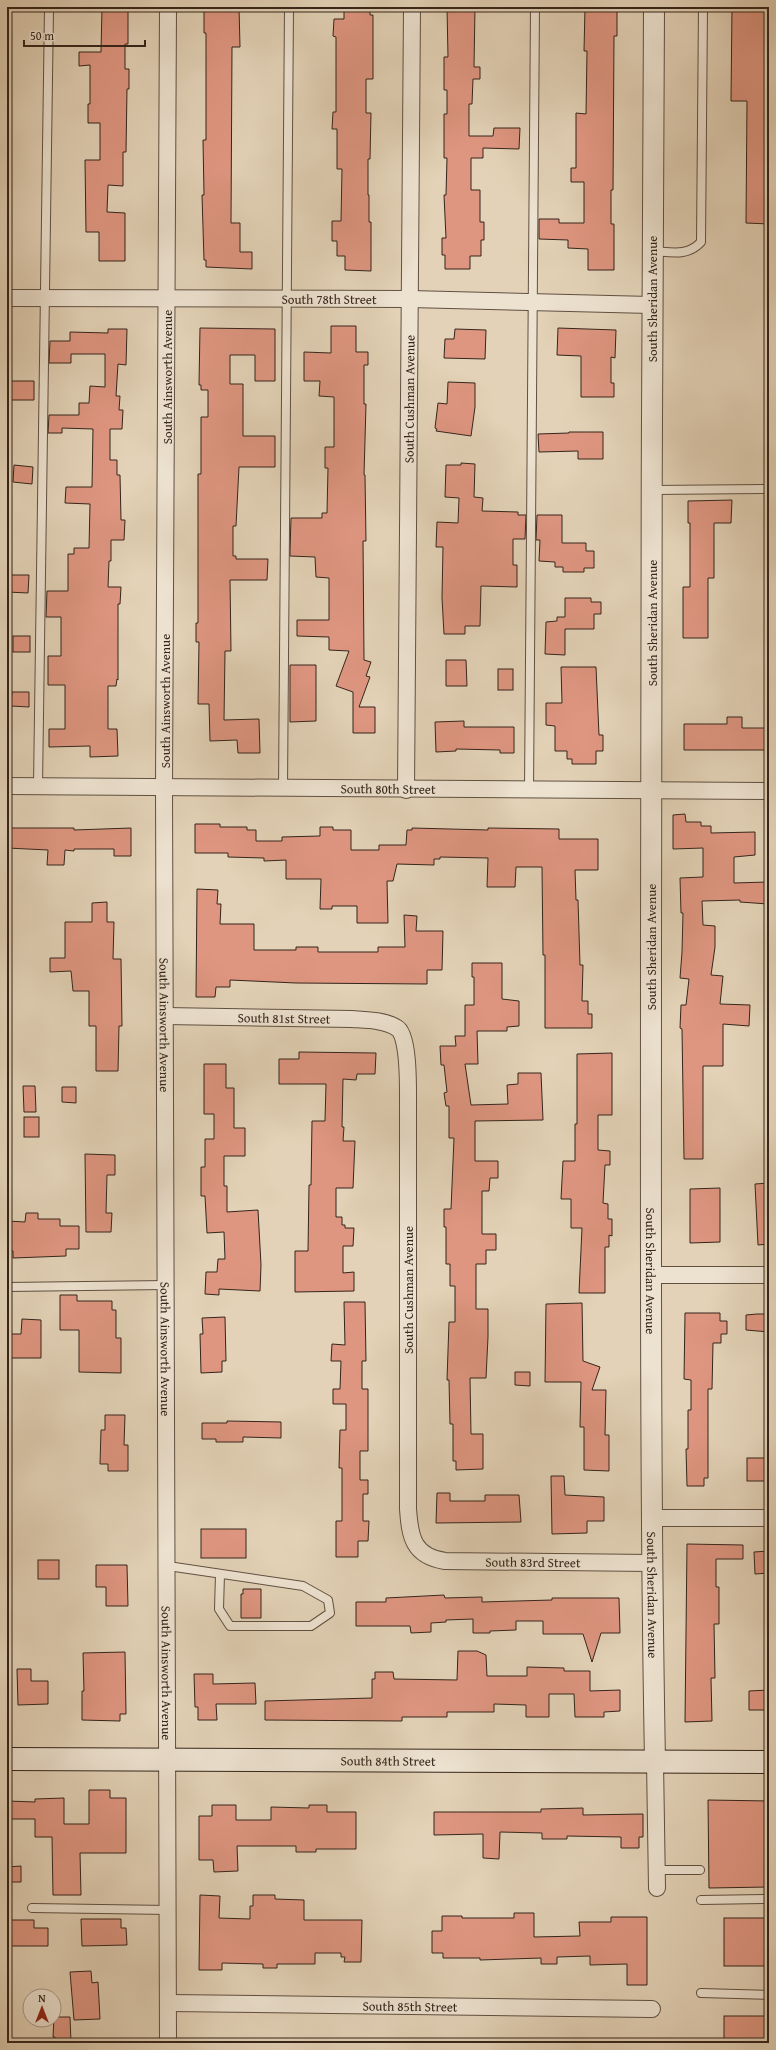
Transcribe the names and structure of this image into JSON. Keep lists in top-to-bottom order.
{
  "streets": {
    "main road": ["South 84th Street"],
    "street": [
      "South 78th Street",
      "South Sheridan Avenue",
      "South Ainsworth Avenue",
      "South Cushman Avenue",
      "South 80th Street",
      "South 81st Street",
      "South 83rd Street",
      "South 85th Street"
    ]
  },
  "crossings": [
    ["South 78th Street", "South Sheridan Avenue"],
    ["South 78th Street", "South Ainsworth Avenue"],
    ["South 78th Street", "South Cushman Avenue"],
    ["South Sheridan Avenue", "South 80th Street"],
    ["South Sheridan Avenue", "South 83rd Street"],
    ["South Sheridan Avenue", "South 84th Street"],
    ["South Ainsworth Avenue", "South 80th Street"],
    ["South Ainsworth Avenue", "South 81st Street"],
    ["South Ainsworth Avenue", "South 84th Street"],
    ["South Ainsworth Avenue", "South 85th Street"],
    ["South Cushman Avenue", "South 80th Street"],
    ["South Cushman Avenue", "South 81st Street"],
    ["South Cushman Avenue", "South 83rd Street"]
  ],
  "scale_bar": "50 m",
  "north": "top"
}
